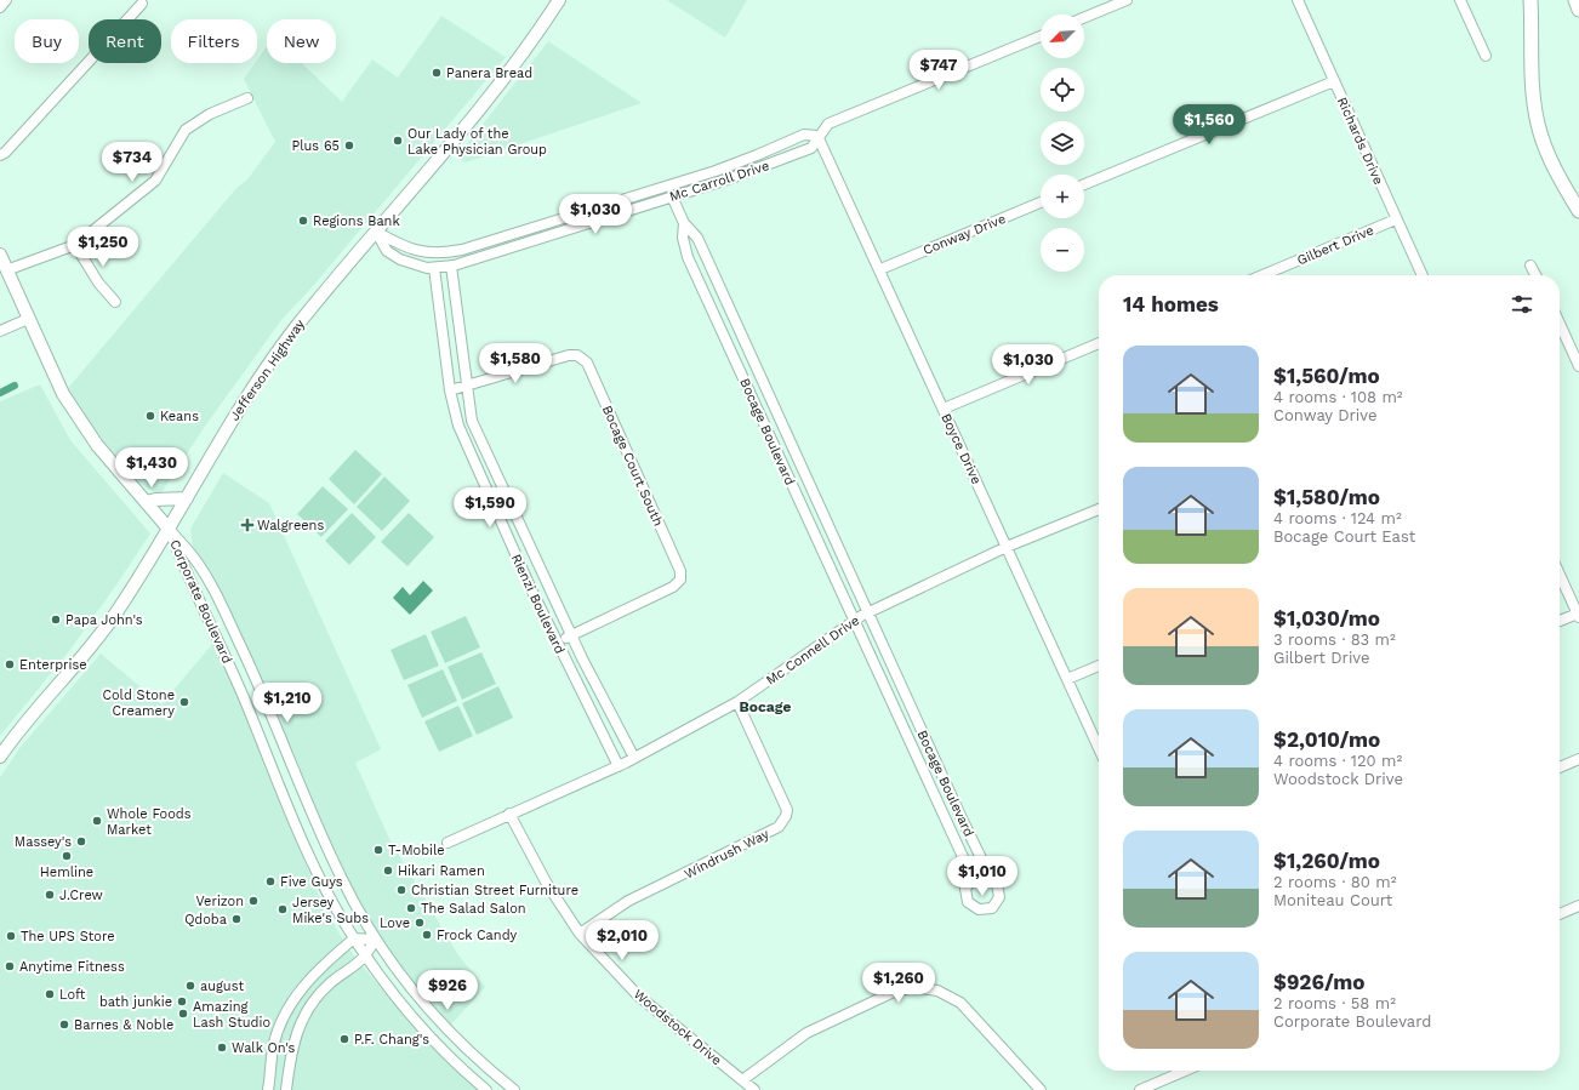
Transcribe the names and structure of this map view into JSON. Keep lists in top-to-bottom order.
{
  "streets": {
    "main road": ["Jefferson Highway"],
    "street": [
      "Richards Drive",
      "Mc Carroll Drive",
      "Conway Drive",
      "Gilbert Drive",
      "Bocage Boulevard",
      "Boyce Drive",
      "Bocage Court South",
      "Corporate Boulevard",
      "Rienzi Boulevard",
      "Mc Connell Drive",
      "Windrush Way",
      "Woodstock Drive"
    ]
  },
  "crossings": [
    ["Richards Drive", "Gilbert Drive"],
    ["Mc Carroll Drive", "Jefferson Highway"],
    ["Mc Carroll Drive", "Bocage Boulevard"],
    ["Mc Carroll Drive", "Boyce Drive"],
    ["Mc Carroll Drive", "Rienzi Boulevard"],
    ["Conway Drive", "Boyce Drive"],
    ["Jefferson Highway", "Corporate Boulevard"],
    ["Bocage Boulevard", "Mc Connell Drive"],
    ["Boyce Drive", "Mc Connell Drive"],
    ["Bocage Court South", "Rienzi Boulevard"],
    ["Rienzi Boulevard", "Mc Connell Drive"],
    ["Mc Connell Drive", "Windrush Way"],
    ["Mc Connell Drive", "Woodstock Drive"],
    ["Windrush Way", "Woodstock Drive"]
  ],
  "districts": ["Bocage"],
  "places": {
    "other": [
      "Panera Bread",
      "Our Lady of the Lake Physician Group",
      "Plus 65",
      "Regions Bank",
      "Keans",
      "Papa John's",
      "Enterprise",
      "Cold Stone Creamery",
      "Whole Foods Market",
      "Massey's",
      "T-Mobile",
      "Hemline",
      "Hikari Ramen",
      "Five Guys",
      "Christian Street Furniture",
      "J.Crew",
      "Verizon",
      "The Salad Salon",
      "Jersey Mike's Subs",
      "Qdoba",
      "Love",
      "Frock Candy",
      "The UPS Store",
      "Anytime Fitness",
      "august",
      "Loft",
      "bath junkie",
      "Amazing Lash Studio",
      "Barnes & Noble",
      "P.F. Chang's",
      "Walk On's"
    ],
    "health": ["Walgreens"]
  },
  "north": "bottom left",
  "page": {
    "map_buttons": ["+", "−"],
    "chip": [
      "Buy",
      "Rent",
      "Filters",
      "New"
    ],
    "price": [
      "$747",
      "$1,560",
      "$734",
      "$1,030",
      "$1,250",
      "$1,580",
      "$1,030",
      "$1,430",
      "$1,590",
      "$1,210",
      "$1,010",
      "$2,010",
      "$1,260",
      "$926"
    ],
    "heading": "14 homes",
    "list": [
      {
        "name": "$1,560/mo",
        "note": "4 rooms · 108 m² · Conway Drive"
      },
      {
        "name": "$1,580/mo",
        "note": "4 rooms · 124 m² · Bocage Court East"
      },
      {
        "name": "$1,030/mo",
        "note": "3 rooms · 83 m² · Gilbert Drive"
      },
      {
        "name": "$2,010/mo",
        "note": "4 rooms · 120 m² · Woodstock Drive"
      },
      {
        "name": "$1,260/mo",
        "note": "2 rooms · 80 m² · Moniteau Court"
      },
      {
        "name": "$926/mo",
        "note": "2 rooms · 58 m² · Corporate Boulevard"
      }
    ]
  }
}
